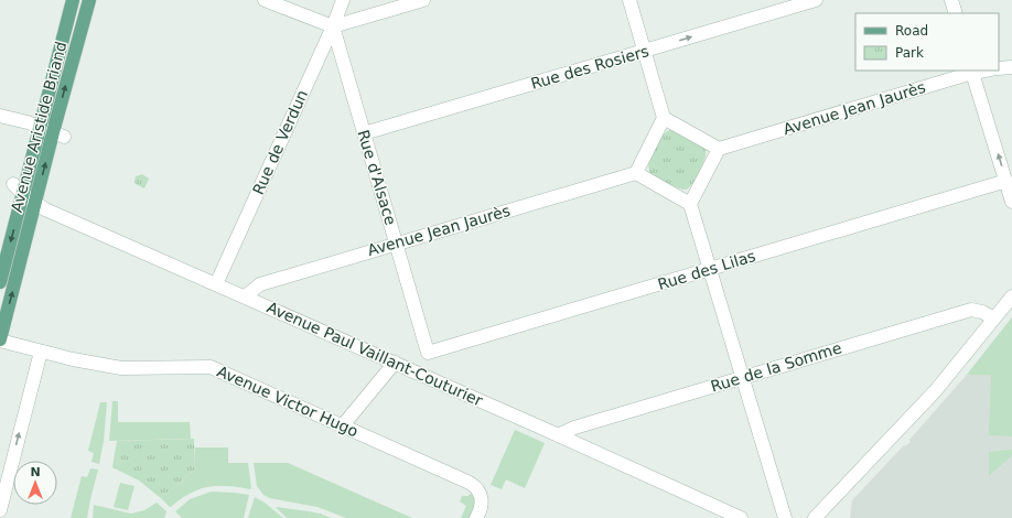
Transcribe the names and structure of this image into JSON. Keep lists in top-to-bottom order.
{
  "streets": {
    "main road": ["Avenue Aristide Briand"],
    "street": [
      "Rue des Rosiers",
      "Avenue Jean Jaurès",
      "Rue de Verdun",
      "Rue d'Alsace",
      "Rue des Lilas",
      "Avenue Paul Vaillant-Couturier",
      "Rue de la Somme",
      "Avenue Victor Hugo"
    ]
  },
  "crossings": [
    ["Rue des Rosiers", "Rue d'Alsace"],
    ["Avenue Jean Jaurès", "Rue d'Alsace"],
    ["Avenue Jean Jaurès", "Avenue Paul Vaillant-Couturier"],
    ["Avenue Aristide Briand", "Avenue Paul Vaillant-Couturier"],
    ["Avenue Aristide Briand", "Avenue Victor Hugo"],
    ["Rue de Verdun", "Rue d'Alsace"],
    ["Rue de Verdun", "Avenue Paul Vaillant-Couturier"],
    ["Rue d'Alsace", "Rue des Lilas"],
    ["Avenue Paul Vaillant-Couturier", "Rue de la Somme"]
  ],
  "one_way": ["Rue des Rosiers"],
  "legend": ["Road", "Park"],
  "north": "top"
}
